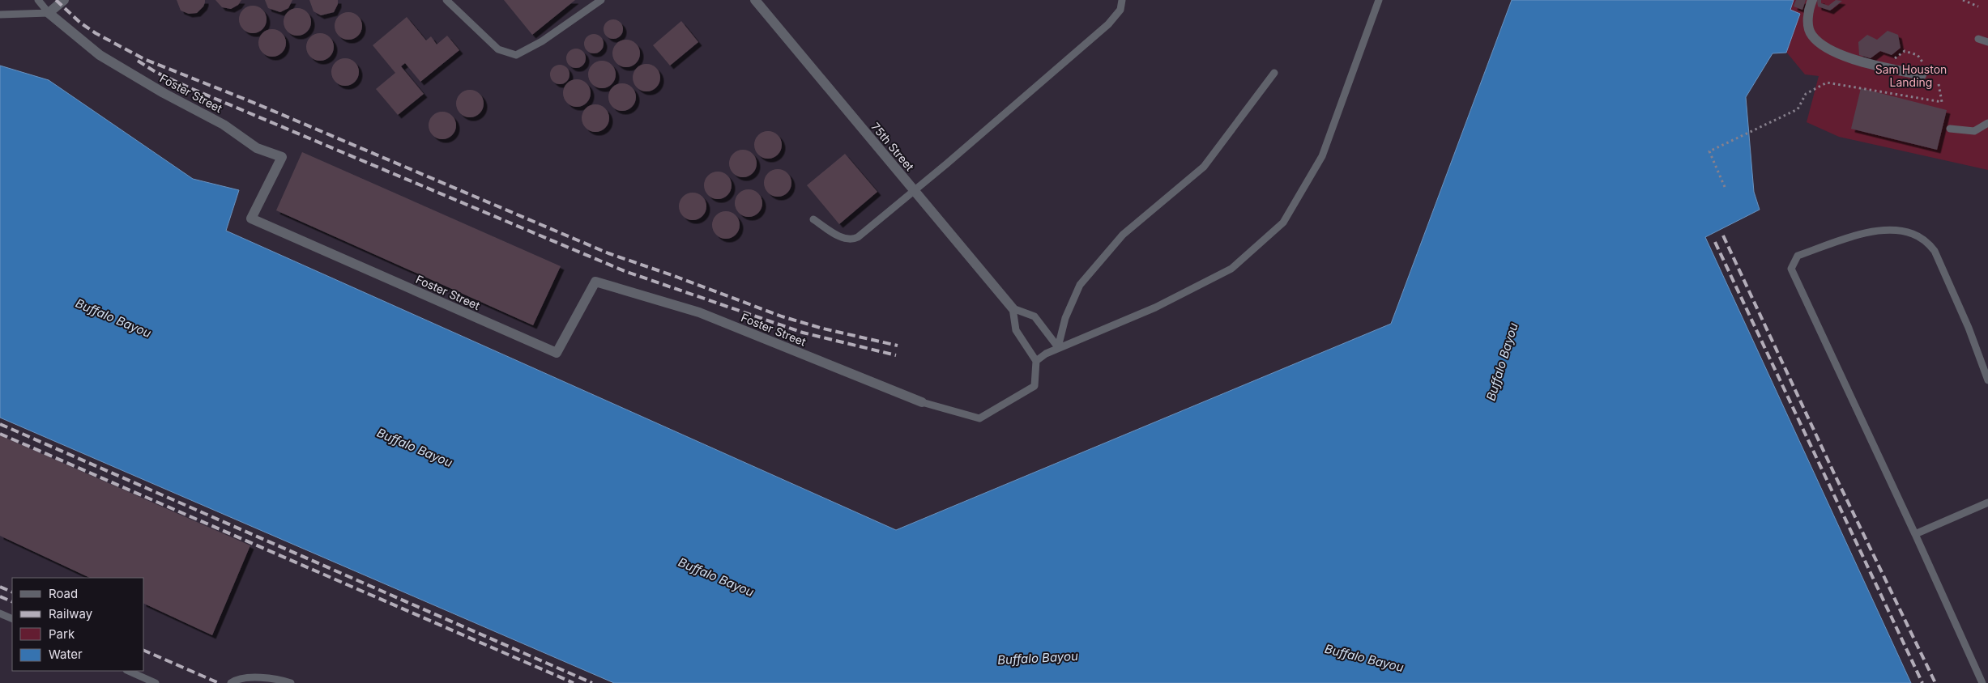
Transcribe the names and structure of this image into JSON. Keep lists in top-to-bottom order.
{
  "streets": {
    "street": ["Foster Street", "75th Street"]
  },
  "water": ["Buffalo Bayou"],
  "parks": ["Sam Houston Landing"],
  "legend": [
    "Road",
    "Railway",
    "Park",
    "Water"
  ]
}
